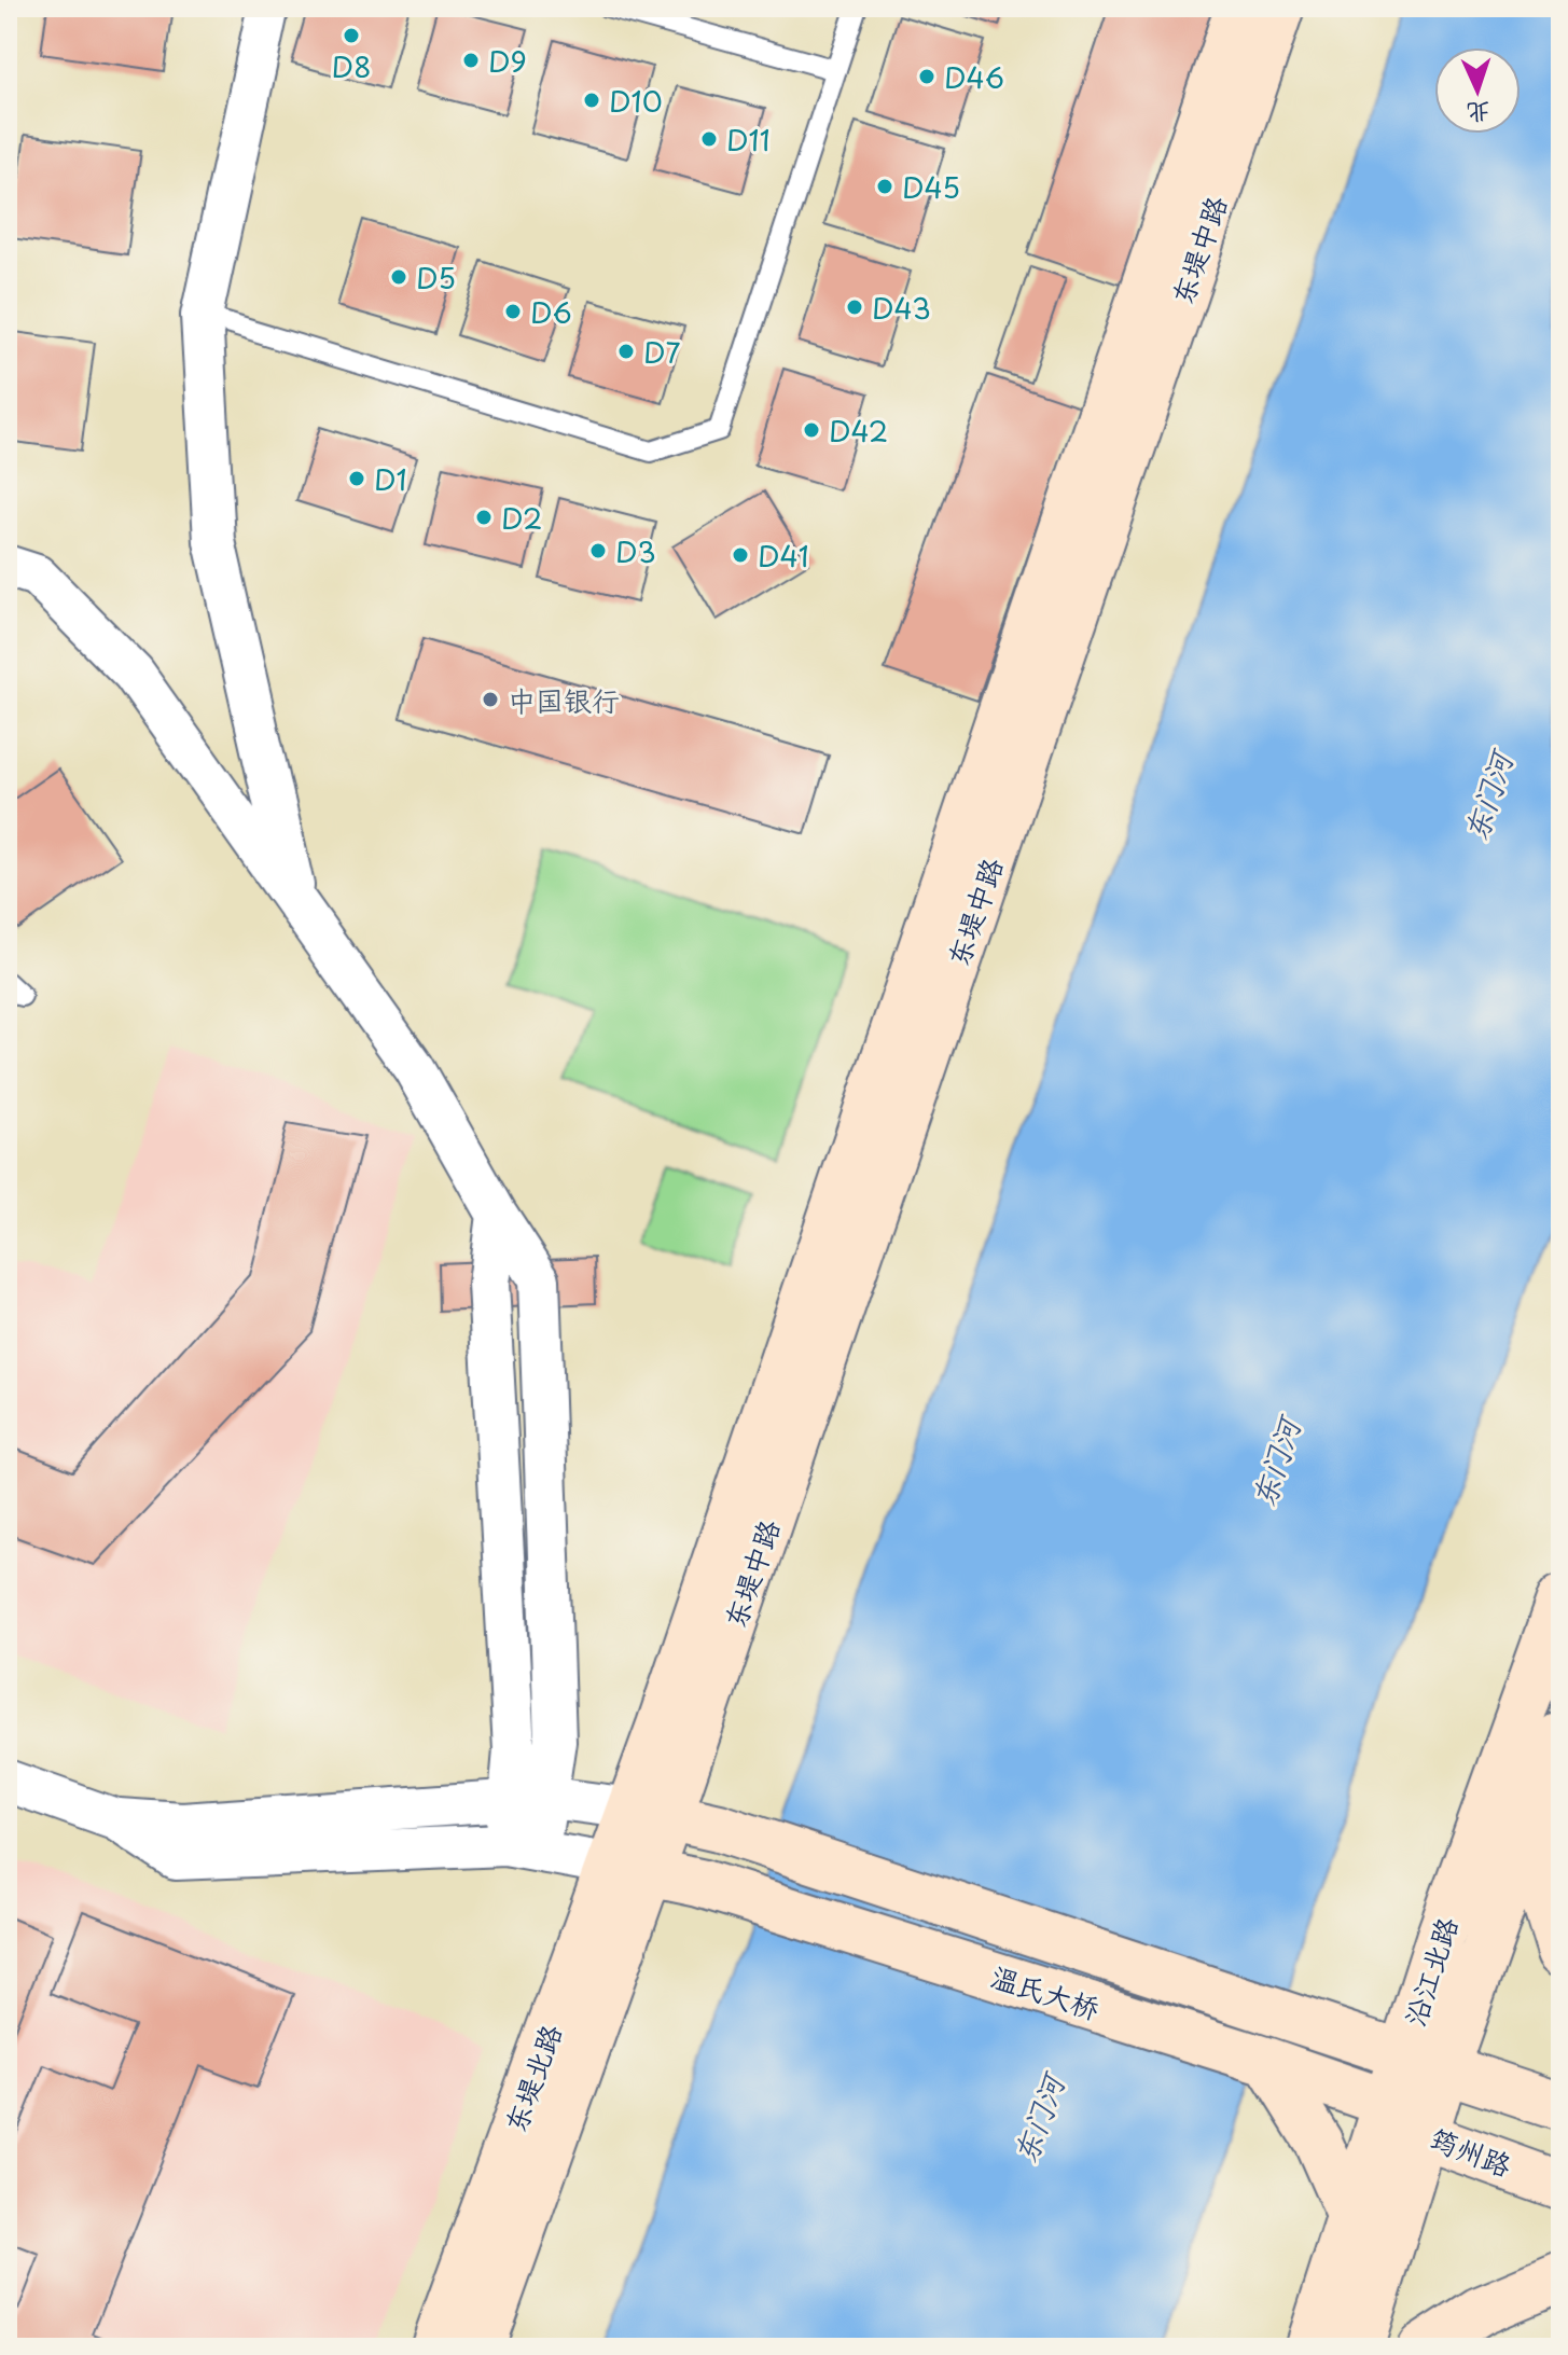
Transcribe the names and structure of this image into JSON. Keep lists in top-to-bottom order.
{
  "streets": {
    "main road": [
      "东堤中路",
      "沿江北路",
      "温氏大桥",
      "东堤北路",
      "筠州路"
    ]
  },
  "crossings": [
    ["东堤中路", "温氏大桥"],
    ["东堤中路", "东堤北路"],
    ["沿江北路", "温氏大桥"],
    ["沿江北路", "筠州路"],
    ["温氏大桥", "东堤北路"],
    ["温氏大桥", "筠州路"]
  ],
  "water": ["东门河"],
  "places": [
    "D8",
    "D9",
    "D46",
    "D10",
    "D11",
    "D45",
    "D5",
    "D43",
    "D6",
    "D7",
    "D42",
    "D1",
    "D2",
    "D3",
    "D41",
    "中国银行"
  ],
  "north": "bottom"
}
